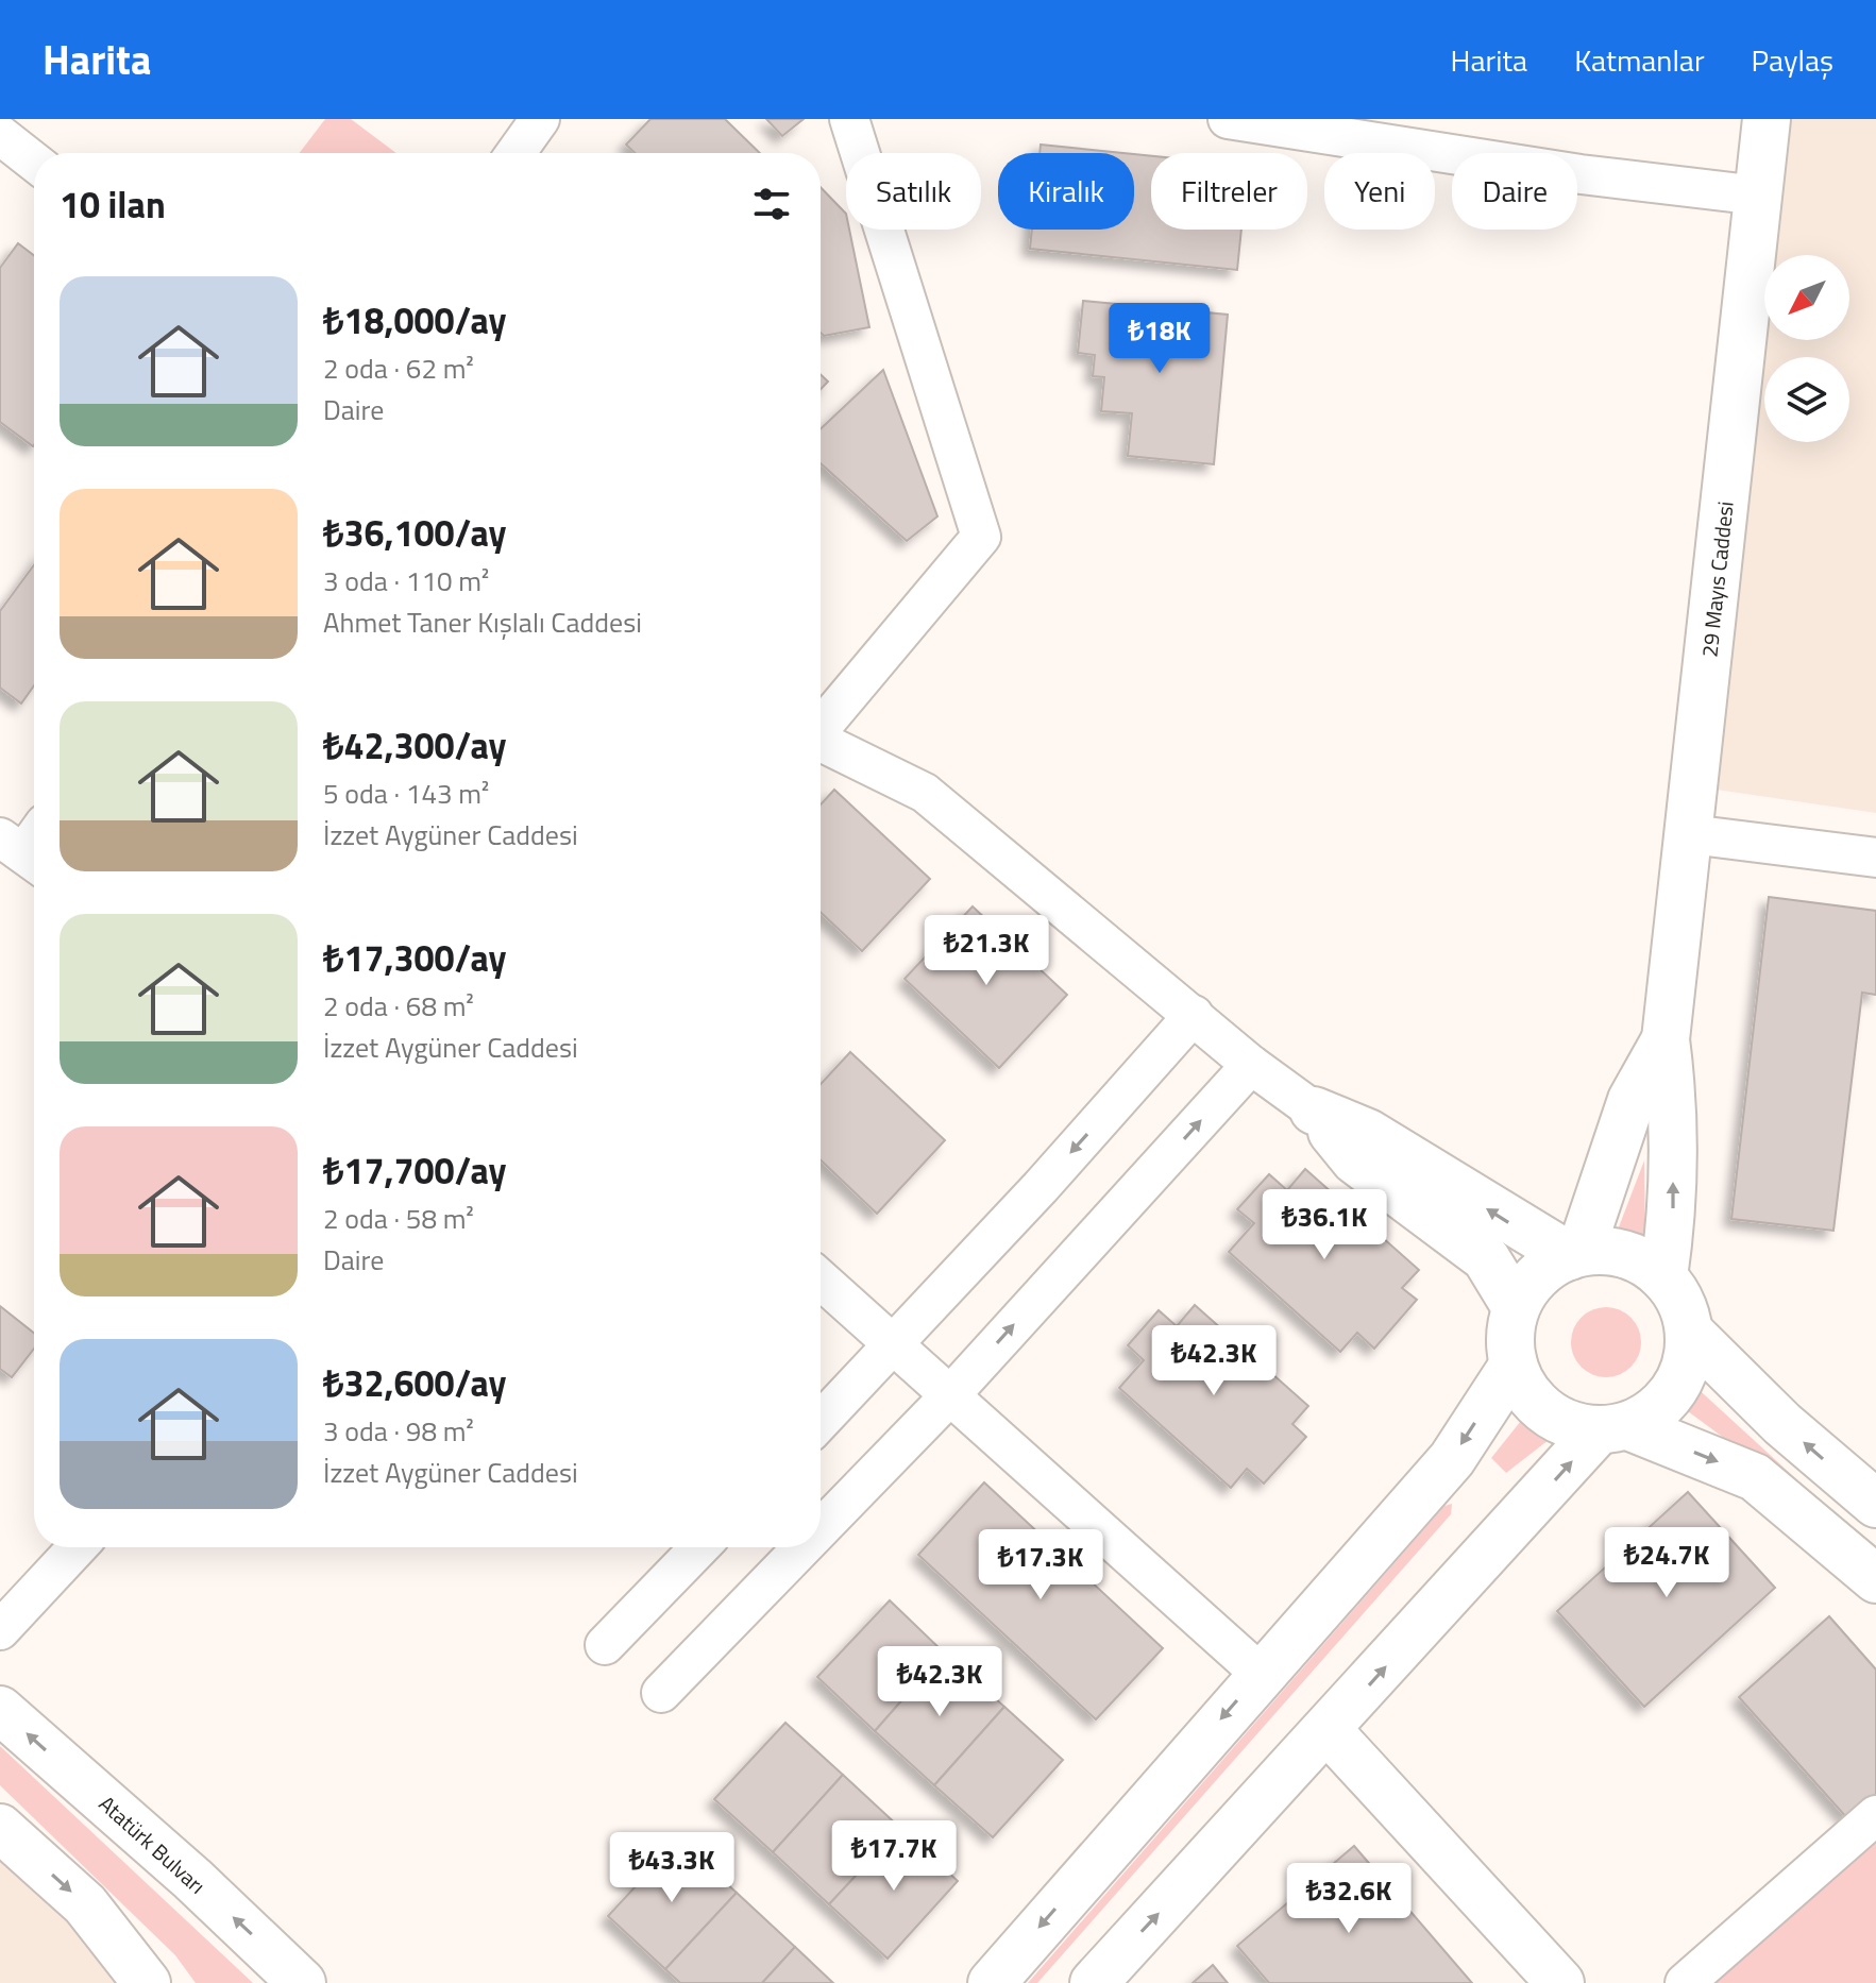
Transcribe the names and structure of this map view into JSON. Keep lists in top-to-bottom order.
{
  "streets": {
    "main road": ["29 Mayıs Caddesi", "Atatürk Bulvarı"]
  },
  "north": "bottom left",
  "page": {
    "header": "Harita",
    "nav": ["Harita", "Katmanlar", "Paylaş"],
    "chip": [
      "Satılık",
      "Kiralık",
      "Filtreler",
      "Yeni",
      "Daire"
    ],
    "heading": "10 ilan",
    "list": [
      {
        "name": "₺18,000/ay",
        "note": "2 oda · 62 m² · Daire"
      },
      {
        "name": "₺36,100/ay",
        "note": "3 oda · 110 m² · Ahmet Taner Kışlalı Caddesi"
      },
      {
        "name": "₺42,300/ay",
        "note": "5 oda · 143 m² · İzzet Aygüner Caddesi"
      },
      {
        "name": "₺17,300/ay",
        "note": "2 oda · 68 m² · İzzet Aygüner Caddesi"
      },
      {
        "name": "₺17,700/ay",
        "note": "2 oda · 58 m² · Daire"
      },
      {
        "name": "₺32,600/ay",
        "note": "3 oda · 98 m² · İzzet Aygüner Caddesi"
      }
    ],
    "price": [
      "₺18K",
      "₺21.3K",
      "₺36.1K",
      "₺42.3K",
      "₺24.7K",
      "₺17.3K",
      "₺42.3K",
      "₺17.7K",
      "₺43.3K",
      "₺32.6K"
    ]
  }
}
